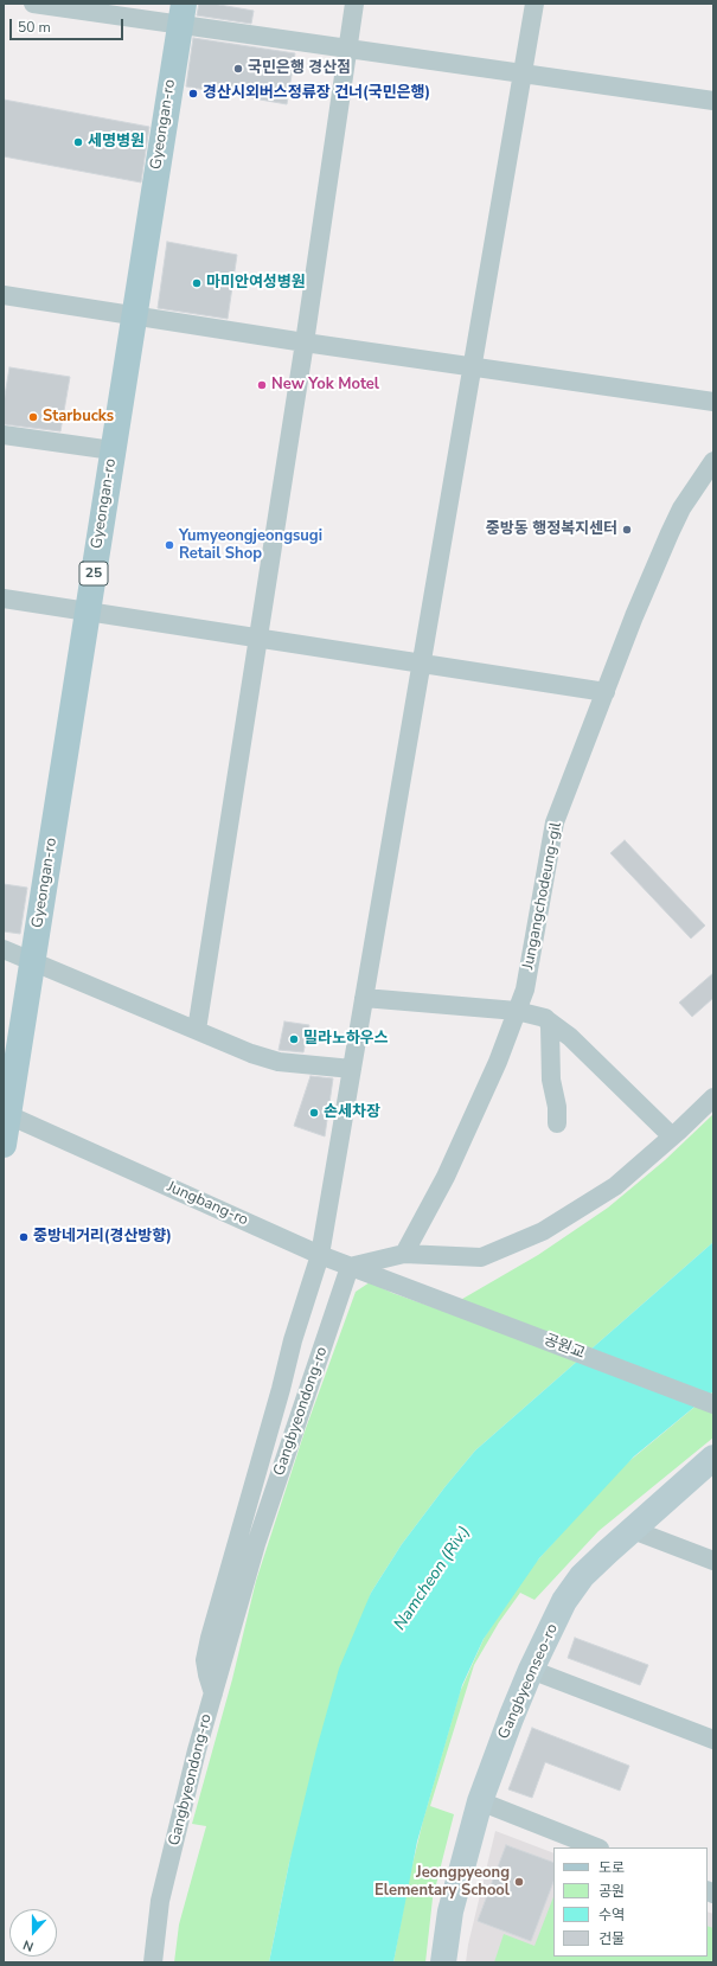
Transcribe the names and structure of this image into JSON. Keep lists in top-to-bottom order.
{
  "streets": {
    "main road": ["Gyeongan-ro", "25"],
    "street": [
      "Jungangchodeung-gil",
      "Jungbang-ro",
      "공원교",
      "Gangbyeondong-ro",
      "Gangbyeonseo-ro"
    ]
  },
  "crossings": [
    ["Gyeongan-ro", "Jungbang-ro"],
    ["Jungbang-ro", "공원교"],
    ["Jungbang-ro", "Gangbyeondong-ro"]
  ],
  "water": ["Namcheon (Riv.)"],
  "places": [
    "국민은행 경산점",
    "경산시외버스정류장 건너(국민은행)",
    "세명병원",
    "마미안여성병원",
    "New Yok Motel",
    "Starbucks",
    "중방동 행정복지센터",
    "Yumyeongjeongsugi Retail Shop",
    "밀라노하우스",
    "손세차장",
    "중방네거리(경산방향)",
    "Jeongpyeong Elementary School"
  ],
  "legend": [
    "도로",
    "공원",
    "수역",
    "건물"
  ],
  "scale_bar": "50 m",
  "north": "bottom"
}
